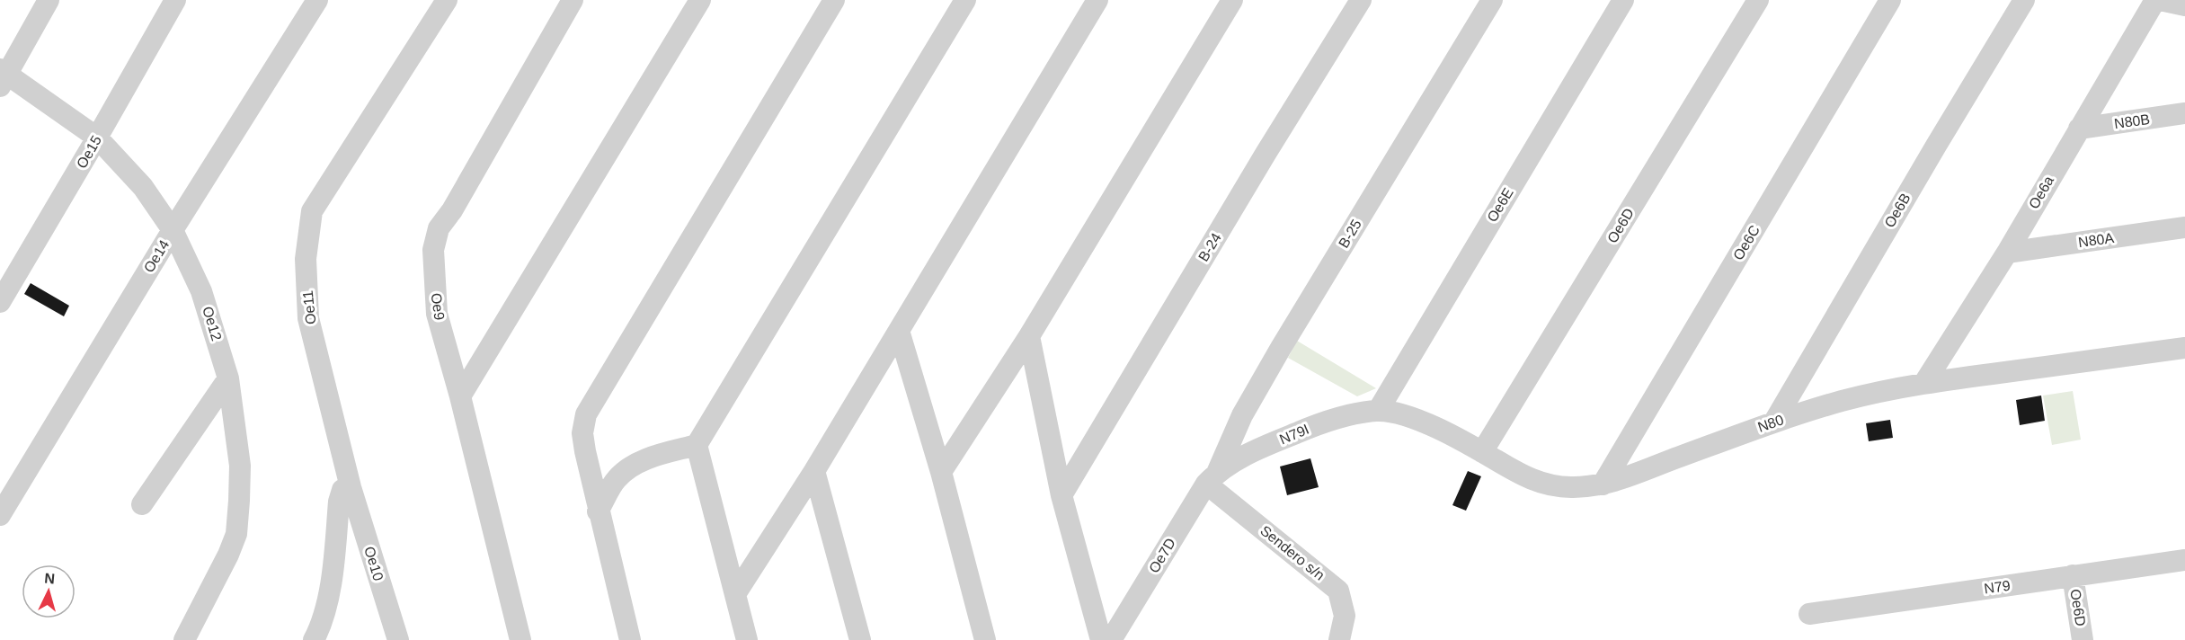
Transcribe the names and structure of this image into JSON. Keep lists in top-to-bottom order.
{
  "streets": {
    "street": [
      "N80B",
      "Oe15",
      "Oe6a",
      "Oe6E",
      "Oe6B",
      "Oe6D",
      "B-25",
      "N80A",
      "Oe6C",
      "B-24",
      "Oe14",
      "Oe9",
      "Oe11",
      "Oe12",
      "N80",
      "N79I",
      "Sendero s/n",
      "Oe7D",
      "Oe10",
      "N79"
    ]
  },
  "crossings": [
    ["N80B", "Oe6a"],
    ["Oe15", "Oe12"],
    ["Oe6a", "N80A"],
    ["Oe6a", "N80"],
    ["Oe6E", "N80"],
    ["Oe6E", "N79I"],
    ["Oe6B", "N80"],
    ["Oe6D", "N80"],
    ["Oe6D", "N79"],
    ["B-25", "N79I"],
    ["B-25", "Sendero s/n"],
    ["B-25", "Oe7D"],
    ["Oe6C", "N80"],
    ["Oe14", "Oe12"],
    ["Oe11", "Oe10"],
    ["N80", "N79I"],
    ["N79I", "Sendero s/n"],
    ["N79I", "Oe7D"],
    ["Sendero s/n", "Oe7D"]
  ],
  "north": "top"
}
